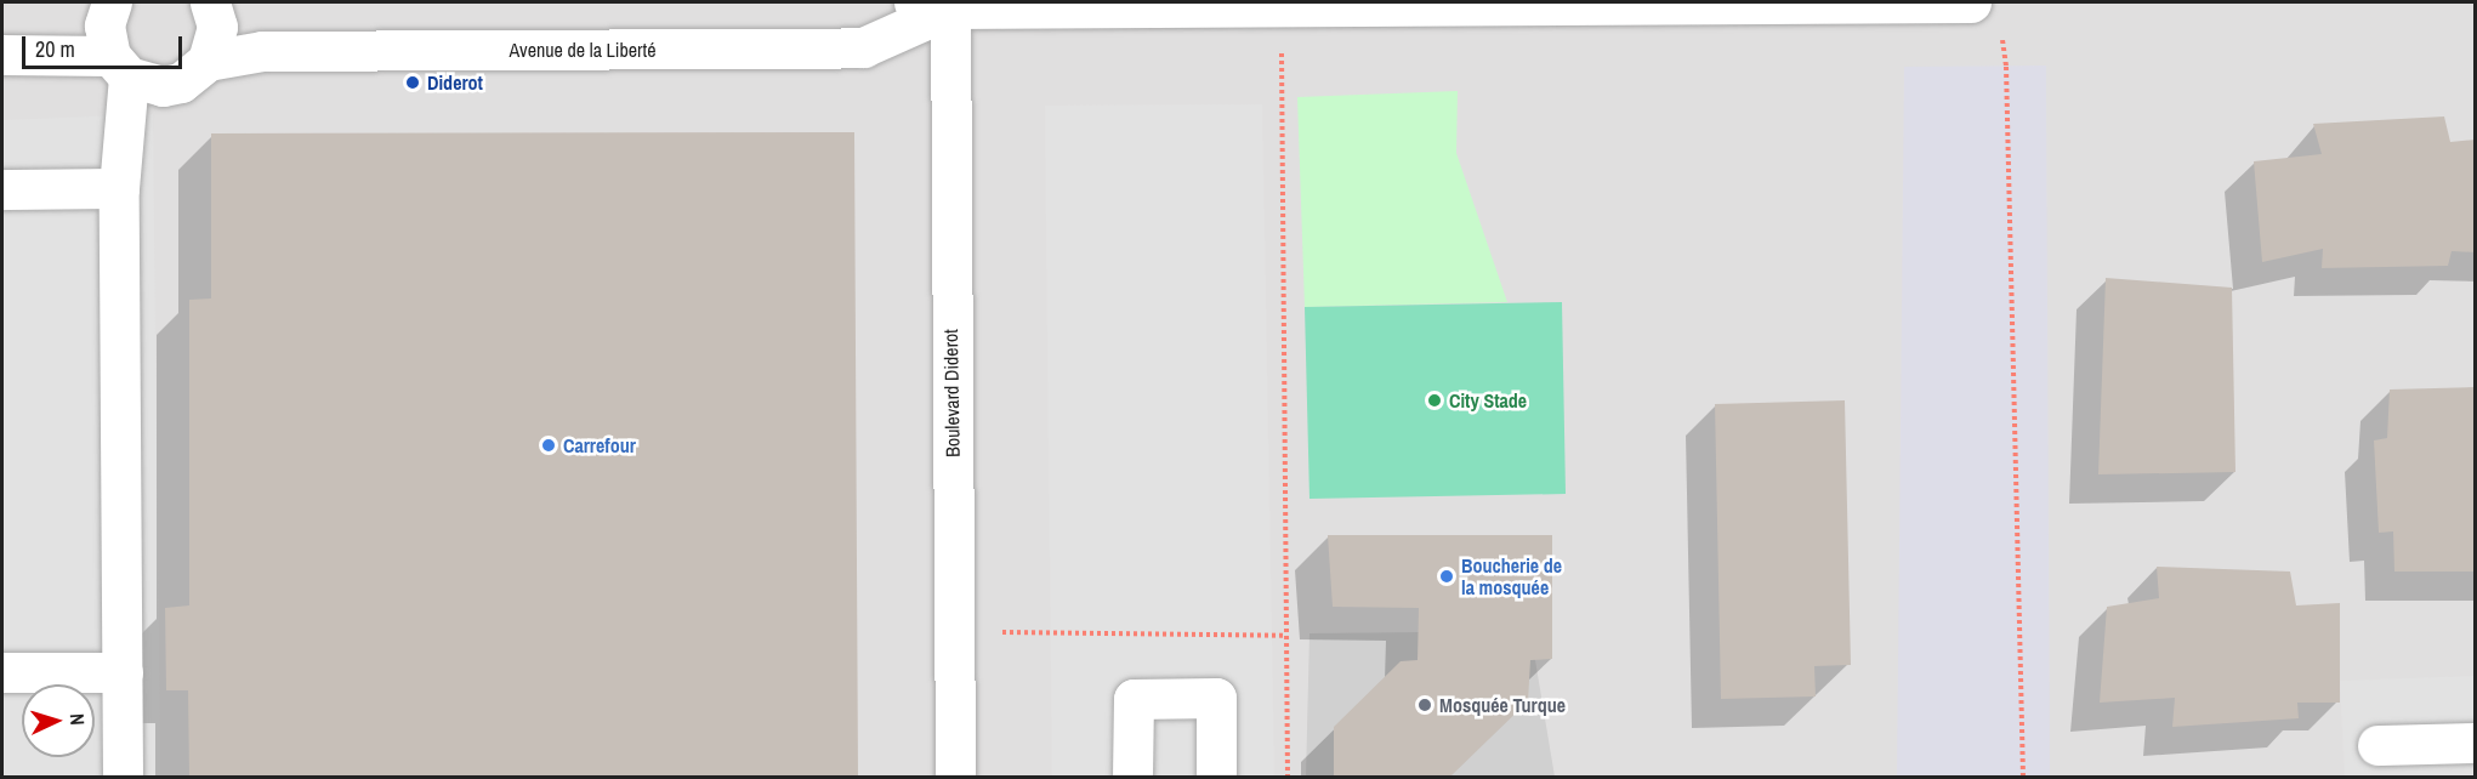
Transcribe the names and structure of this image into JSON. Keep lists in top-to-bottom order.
{
  "streets": {
    "street": ["Avenue de la Liberté", "Boulevard Diderot"]
  },
  "crossings": [
    ["Avenue de la Liberté", "Boulevard Diderot"]
  ],
  "places": [
    "Diderot",
    "City Stade",
    "Carrefour",
    "Boucherie de la mosquée",
    "Mosquée Turque"
  ],
  "scale_bar": "20 m",
  "north": "right"
}
